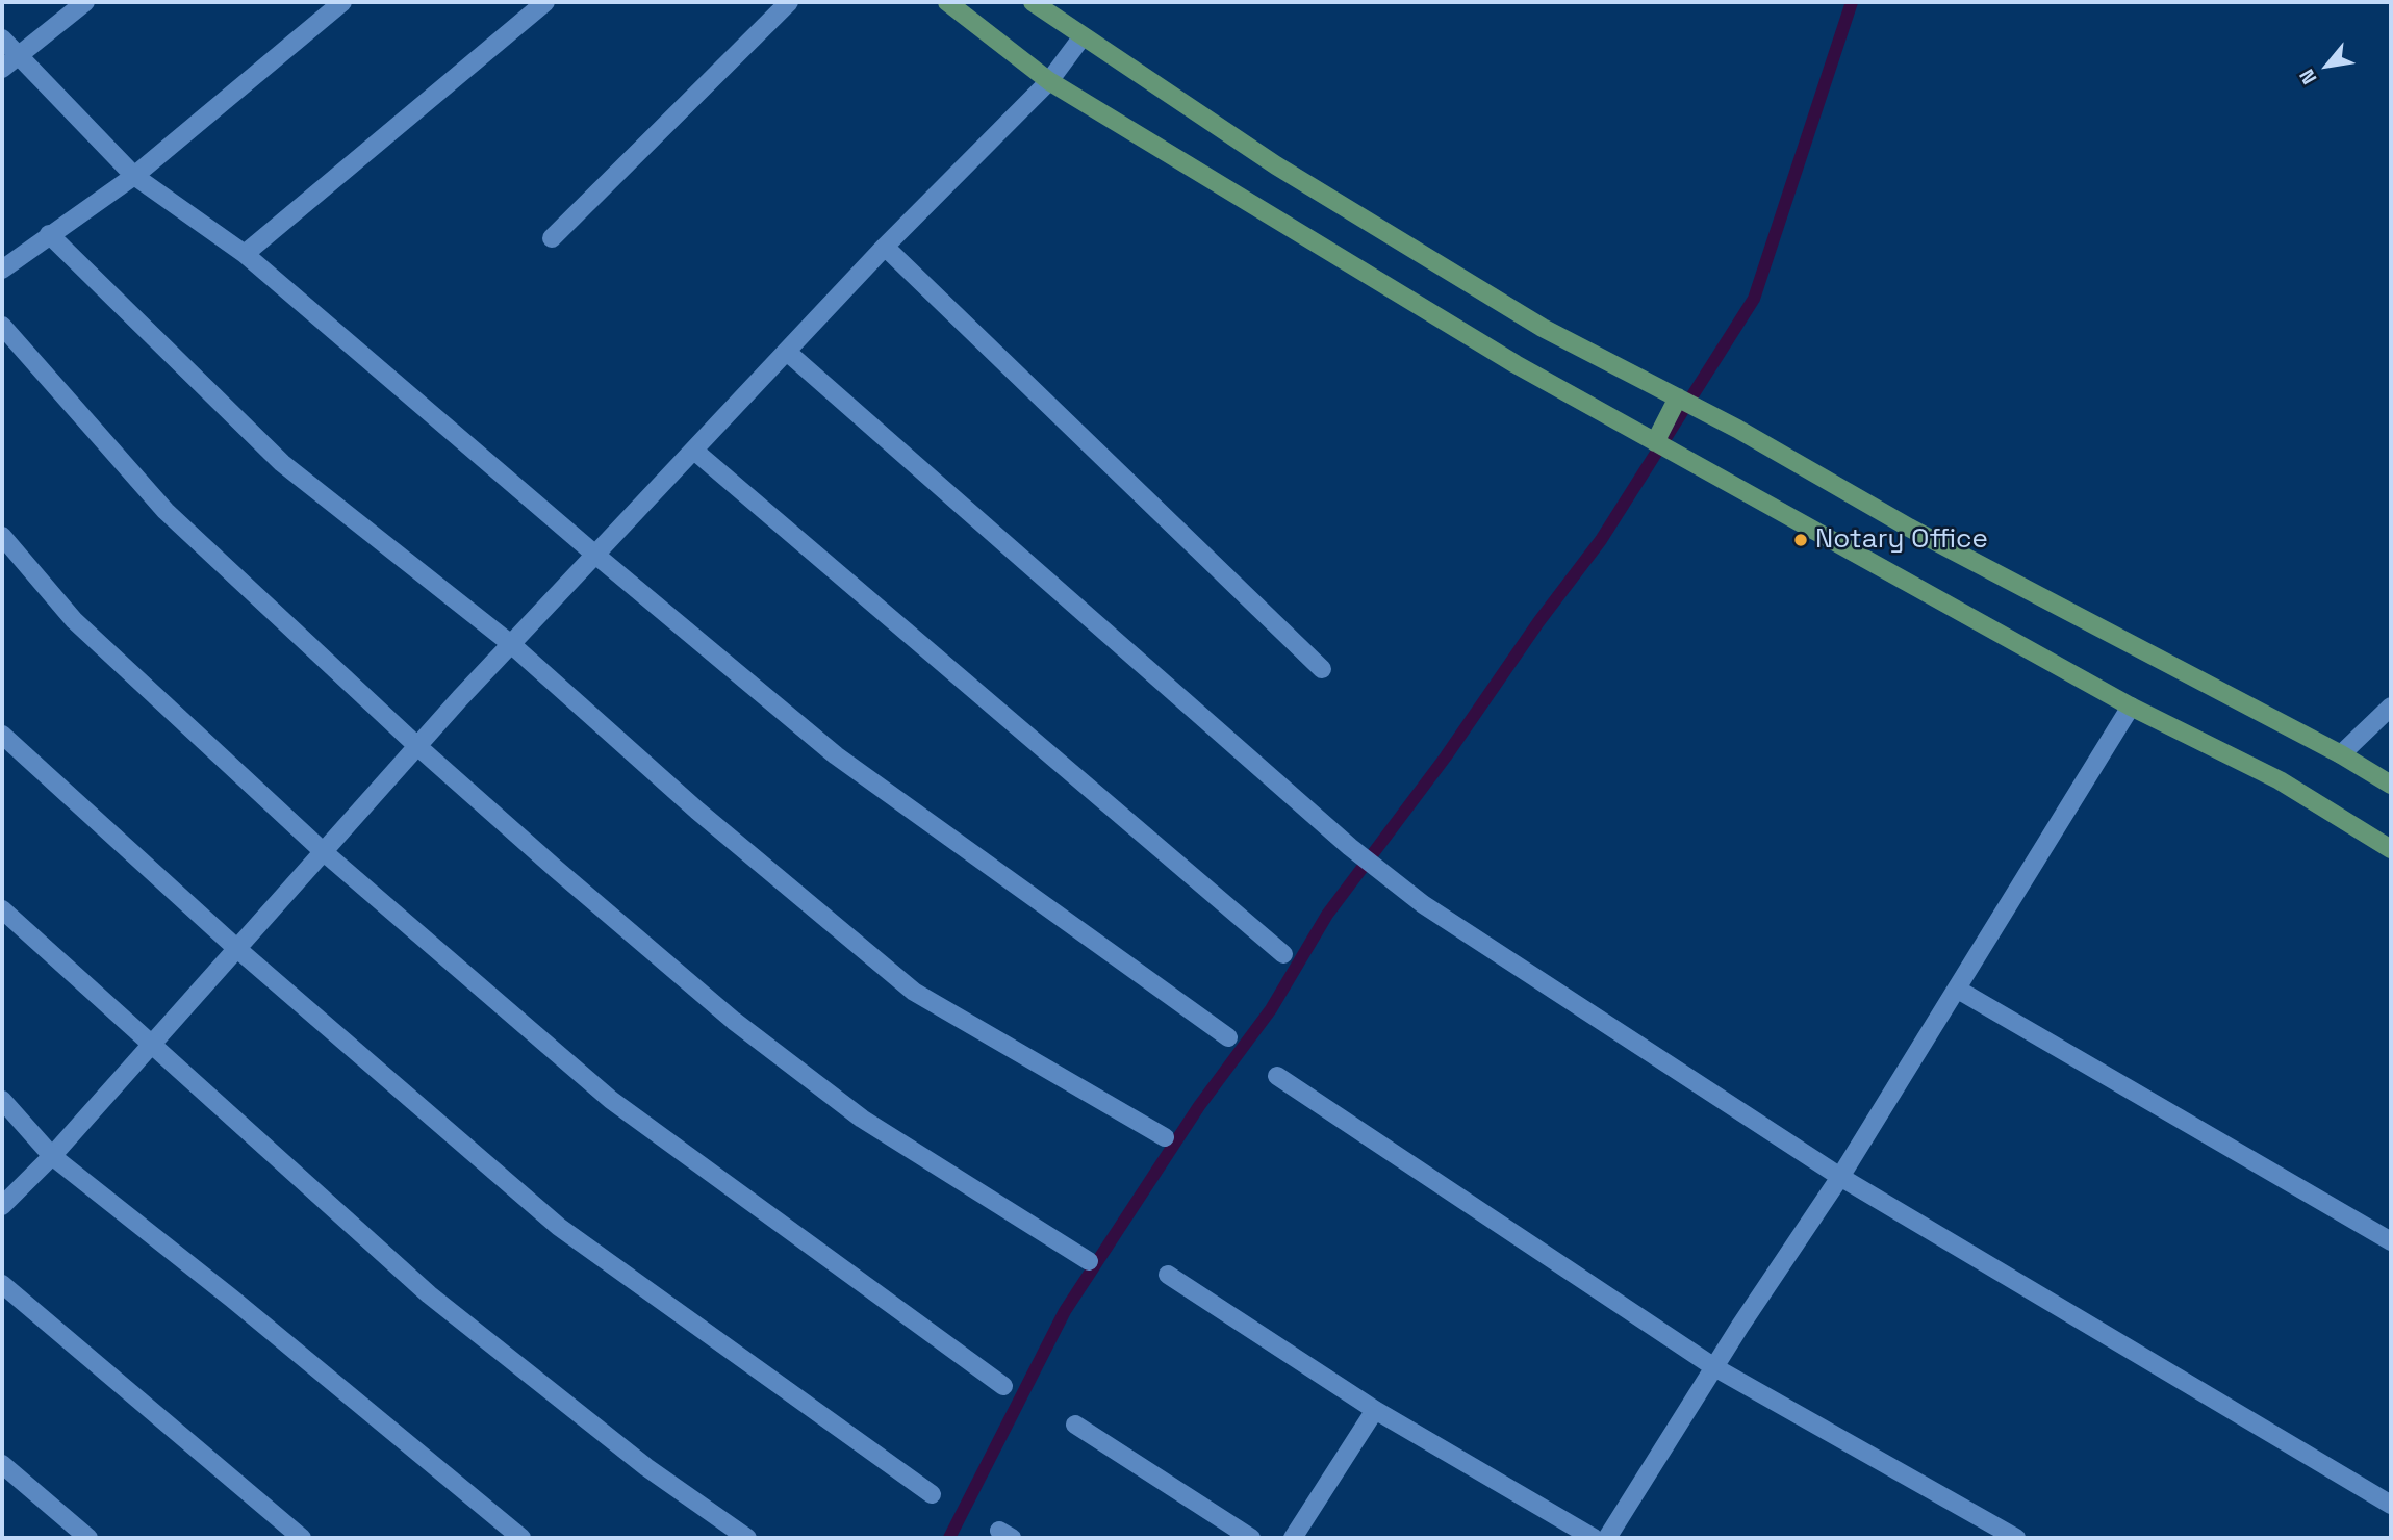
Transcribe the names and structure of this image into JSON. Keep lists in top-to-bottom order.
{
  "places": ["Notary Office"],
  "north": "bottom left"
}
